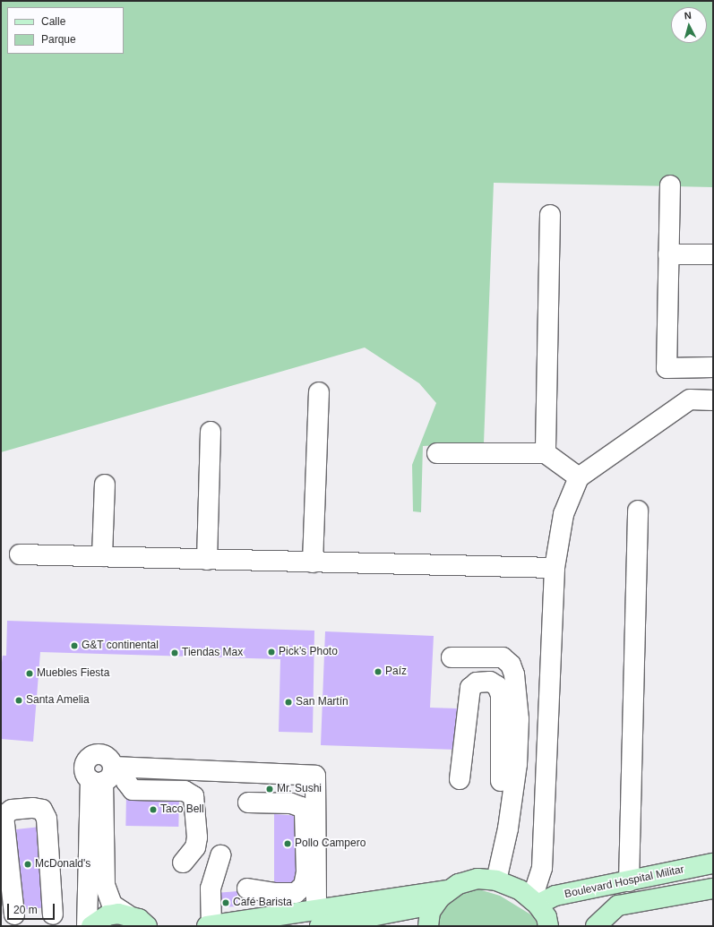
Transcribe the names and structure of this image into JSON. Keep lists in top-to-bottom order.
{
  "streets": {
    "main road": ["Boulevard Hospital Militar"]
  },
  "places": [
    "G&T continental",
    "Pick’s Photo",
    "Tiendas Max",
    "Paíz",
    "Muebles Fiesta",
    "Santa Amelia",
    "San Martín",
    "Mr. Sushi",
    "Taco Bell",
    "Pollo Campero",
    "McDonald's",
    "Café Barista"
  ],
  "legend": ["Calle", "Parque"],
  "scale_bar": "20 m",
  "north": "top"
}
